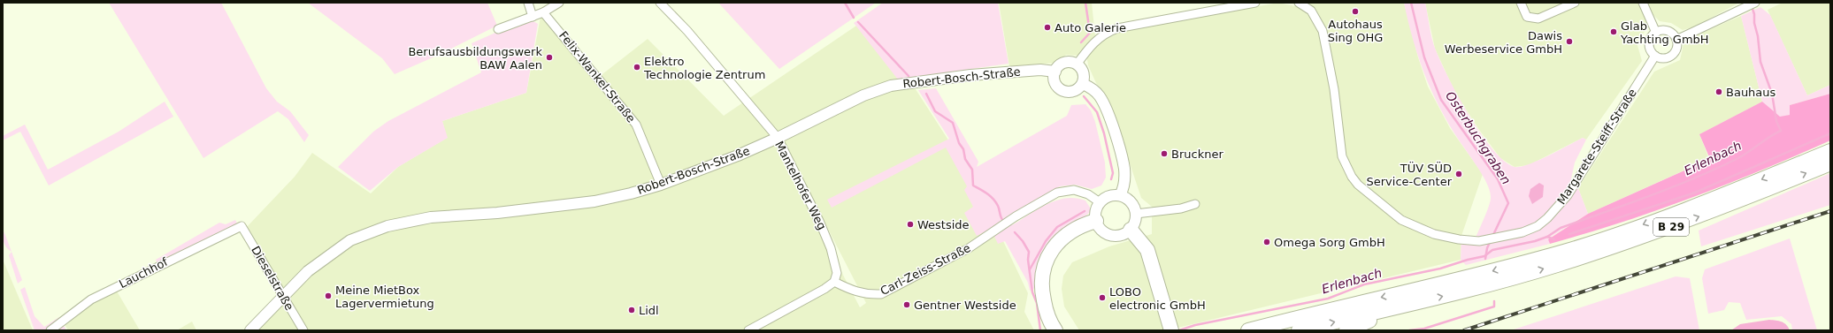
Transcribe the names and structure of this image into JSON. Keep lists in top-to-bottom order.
{
  "streets": {
    "highway": ["B 29"],
    "street": [
      "Felix-Wankel-Straße",
      "Robert-Bosch-Straße",
      "Margarete-Steiff-Straße",
      "Mantelhofer Weg",
      "Carl-Zeiss-Straße",
      "Lauchhof",
      "Dieselstraße"
    ]
  },
  "crossings": [
    ["Felix-Wankel-Straße", "Robert-Bosch-Straße"],
    ["Robert-Bosch-Straße", "Mantelhofer Weg"],
    ["Robert-Bosch-Straße", "Dieselstraße"],
    ["Mantelhofer Weg", "Carl-Zeiss-Straße"],
    ["Lauchhof", "Dieselstraße"]
  ],
  "water": ["Osterbuchgraben", "Erlenbach"],
  "places": [
    "Autohaus Sing OHG",
    "Auto Galerie",
    "Glab Yachting GmbH",
    "Dawis Werbeservice GmbH",
    "Berufsausbildungswerk BAW Aalen",
    "Elektro Technologie Zentrum",
    "Bauhaus",
    "Bruckner",
    "TÜV SÜD Service-Center",
    "Westside",
    "Omega Sorg GmbH",
    "Meine MietBox Lagervermietung",
    "LOBO electronic GmbH",
    "Gentner Westside",
    "Lidl"
  ]
}
